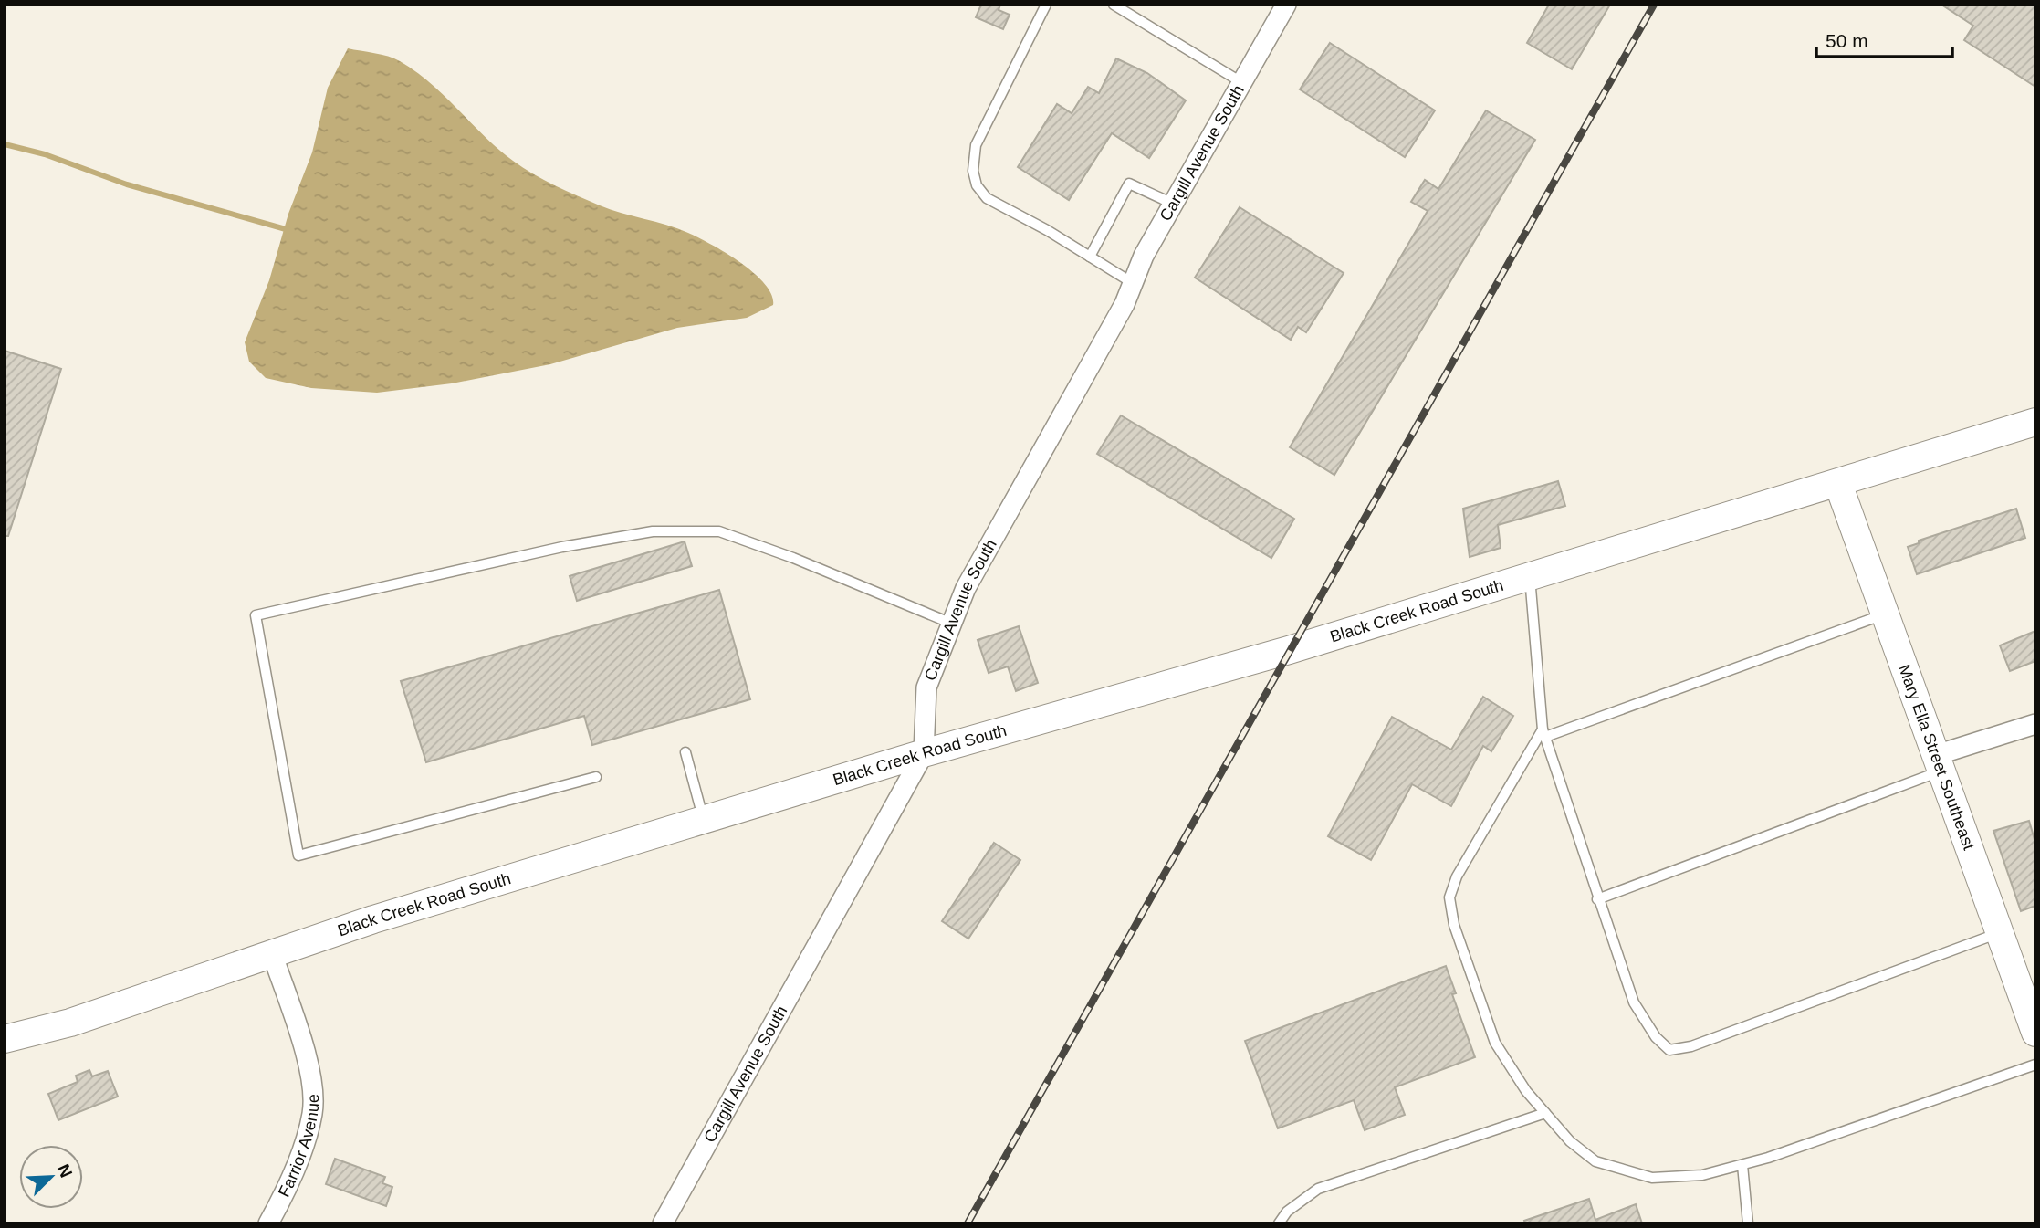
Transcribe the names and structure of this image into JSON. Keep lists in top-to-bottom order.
{
  "streets": {
    "street": [
      "Cargill Avenue South",
      "Black Creek Road South",
      "Mary Ella Street Southeast",
      "Farrior Avenue"
    ]
  },
  "crossings": [
    ["Cargill Avenue South", "Black Creek Road South"],
    ["Black Creek Road South", "Mary Ella Street Southeast"],
    ["Black Creek Road South", "Farrior Avenue"]
  ],
  "scale_bar": "50 m",
  "north": "top right"
}
